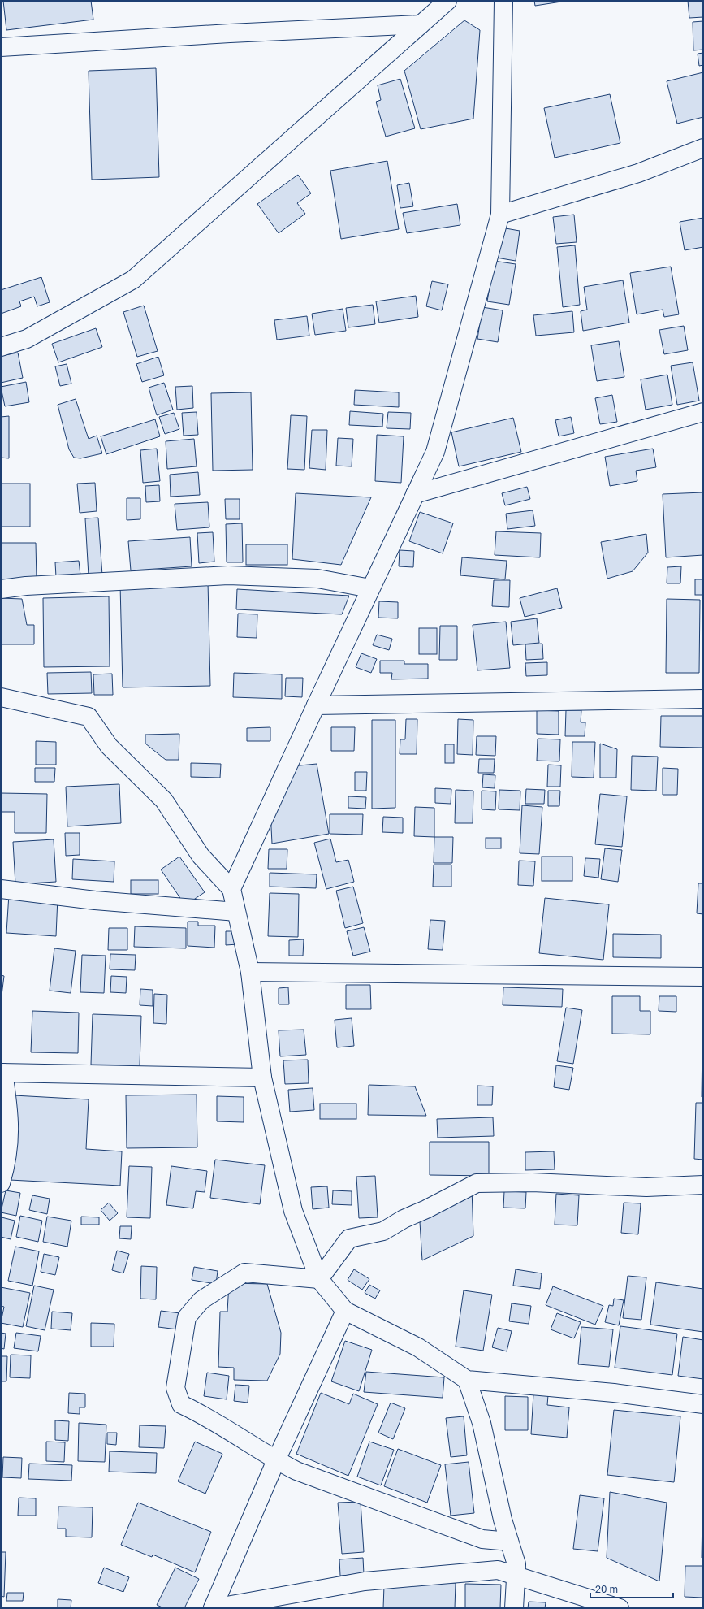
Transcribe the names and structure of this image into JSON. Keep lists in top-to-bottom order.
{
  "scale_bar": "20 m"
}
